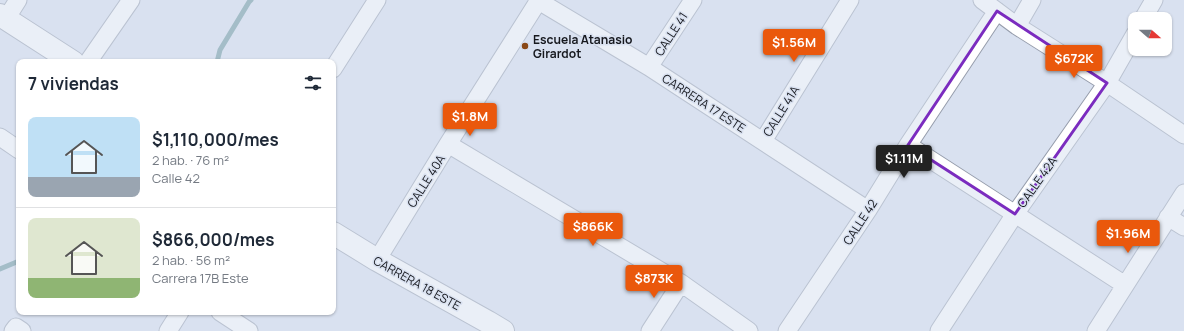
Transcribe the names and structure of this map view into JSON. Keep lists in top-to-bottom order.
{
  "streets": {
    "street": [
      "CALLE 41",
      "CARRERA 17 ESTE",
      "CALLE 41A",
      "CALLE 40A",
      "CALLE 42A",
      "CALLE 42",
      "CARRERA 18 ESTE"
    ]
  },
  "crossings": [
    ["CALLE 41", "CARRERA 17 ESTE"],
    ["CARRERA 17 ESTE", "CALLE 41A"],
    ["CARRERA 17 ESTE", "CALLE 40A"],
    ["CARRERA 17 ESTE", "CALLE 42"],
    ["CALLE 40A", "CARRERA 18 ESTE"]
  ],
  "places": ["Escuela Atanasio Girardot"],
  "north": "right",
  "page": {
    "price": [
      "$1.56M",
      "$672K",
      "$1.8M",
      "$1.11M",
      "$866K",
      "$1.96M",
      "$873K"
    ],
    "heading": "7 viviendas",
    "list": [
      {
        "name": "$1,110,000/mes",
        "note": "2 hab. · 76 m² · Calle 42"
      },
      {
        "name": "$866,000/mes",
        "note": "2 hab. · 56 m² · Carrera 17B Este"
      }
    ]
  }
}
